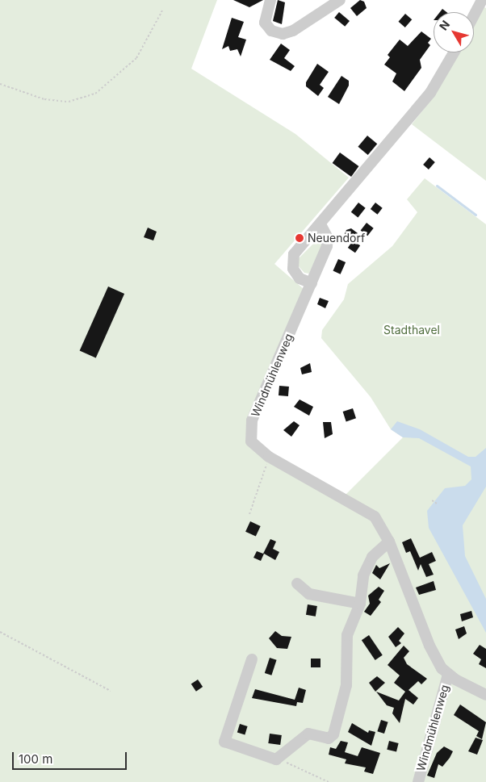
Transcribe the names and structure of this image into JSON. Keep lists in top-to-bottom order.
{
  "streets": {
    "street": ["Windmühlenweg"]
  },
  "parks": ["Stadthavel"],
  "places": ["Neuendorf"],
  "scale_bar": "100 m",
  "north": "top left"
}
